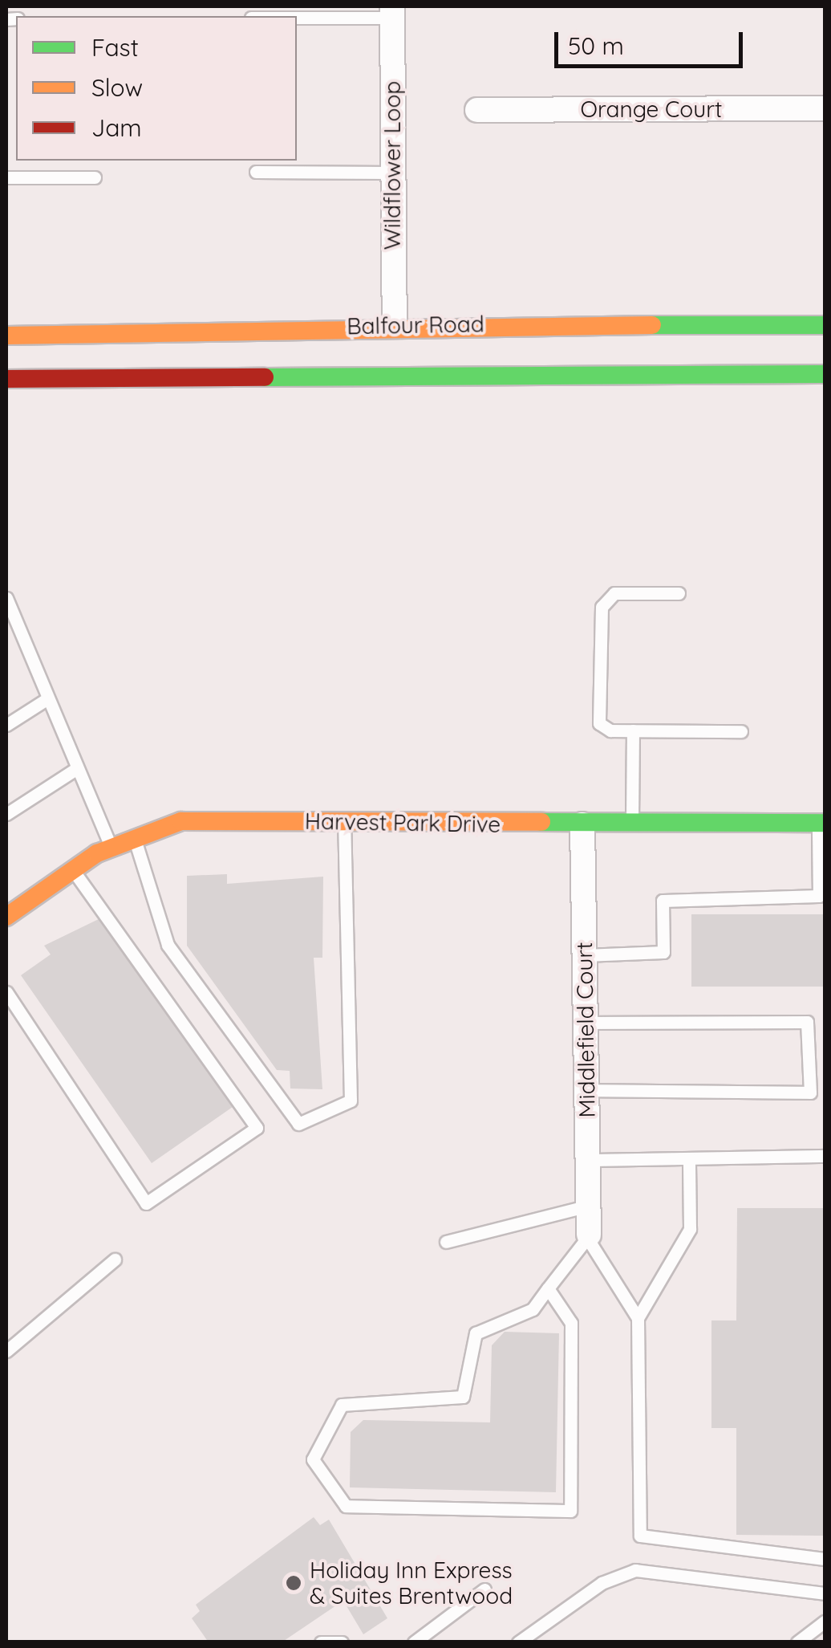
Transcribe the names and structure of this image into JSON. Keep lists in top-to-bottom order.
{
  "streets": {
    "street": [
      "Orange Court",
      "Wildflower Loop",
      "Balfour Road",
      "Harvest Park Drive",
      "Middlefield Court"
    ]
  },
  "crossings": [
    ["Wildflower Loop", "Balfour Road"],
    ["Harvest Park Drive", "Middlefield Court"]
  ],
  "places": ["Holiday Inn Express & Suites Brentwood"],
  "legend": ["Fast", "Slow", "Jam"],
  "scale_bar": "50 m"
}
